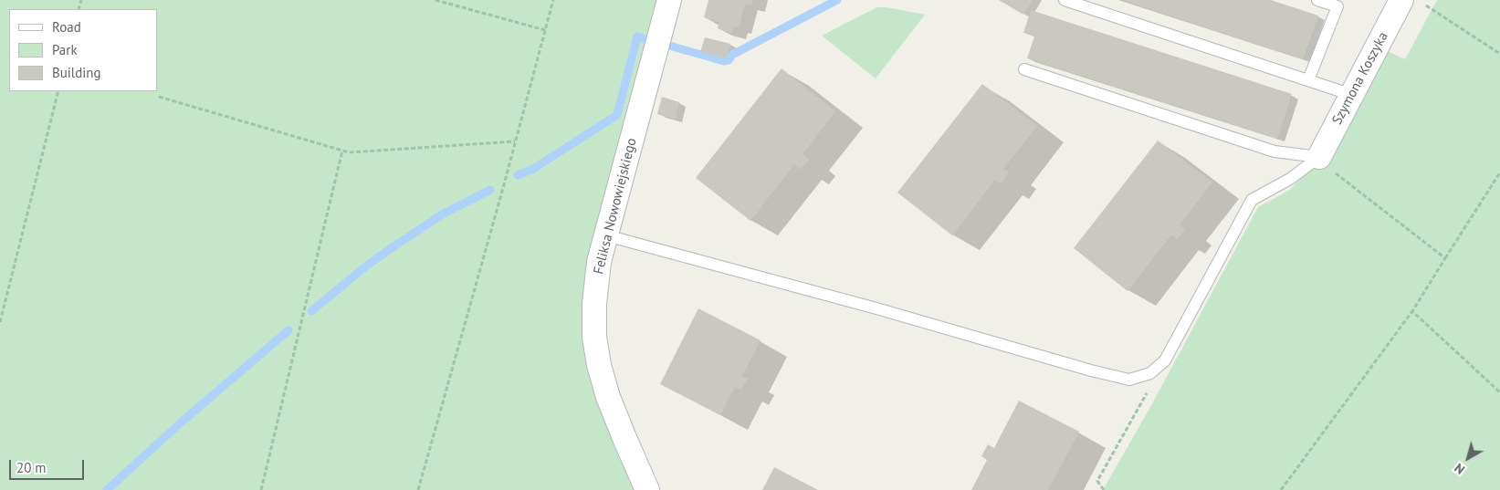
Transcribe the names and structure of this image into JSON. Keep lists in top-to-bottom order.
{
  "streets": {
    "street": ["Szymona Koszyka", "Feliksa Nowowiejskiego"]
  },
  "legend": ["Road", "Park", "Building"],
  "scale_bar": "20 m",
  "north": "bottom left"
}
